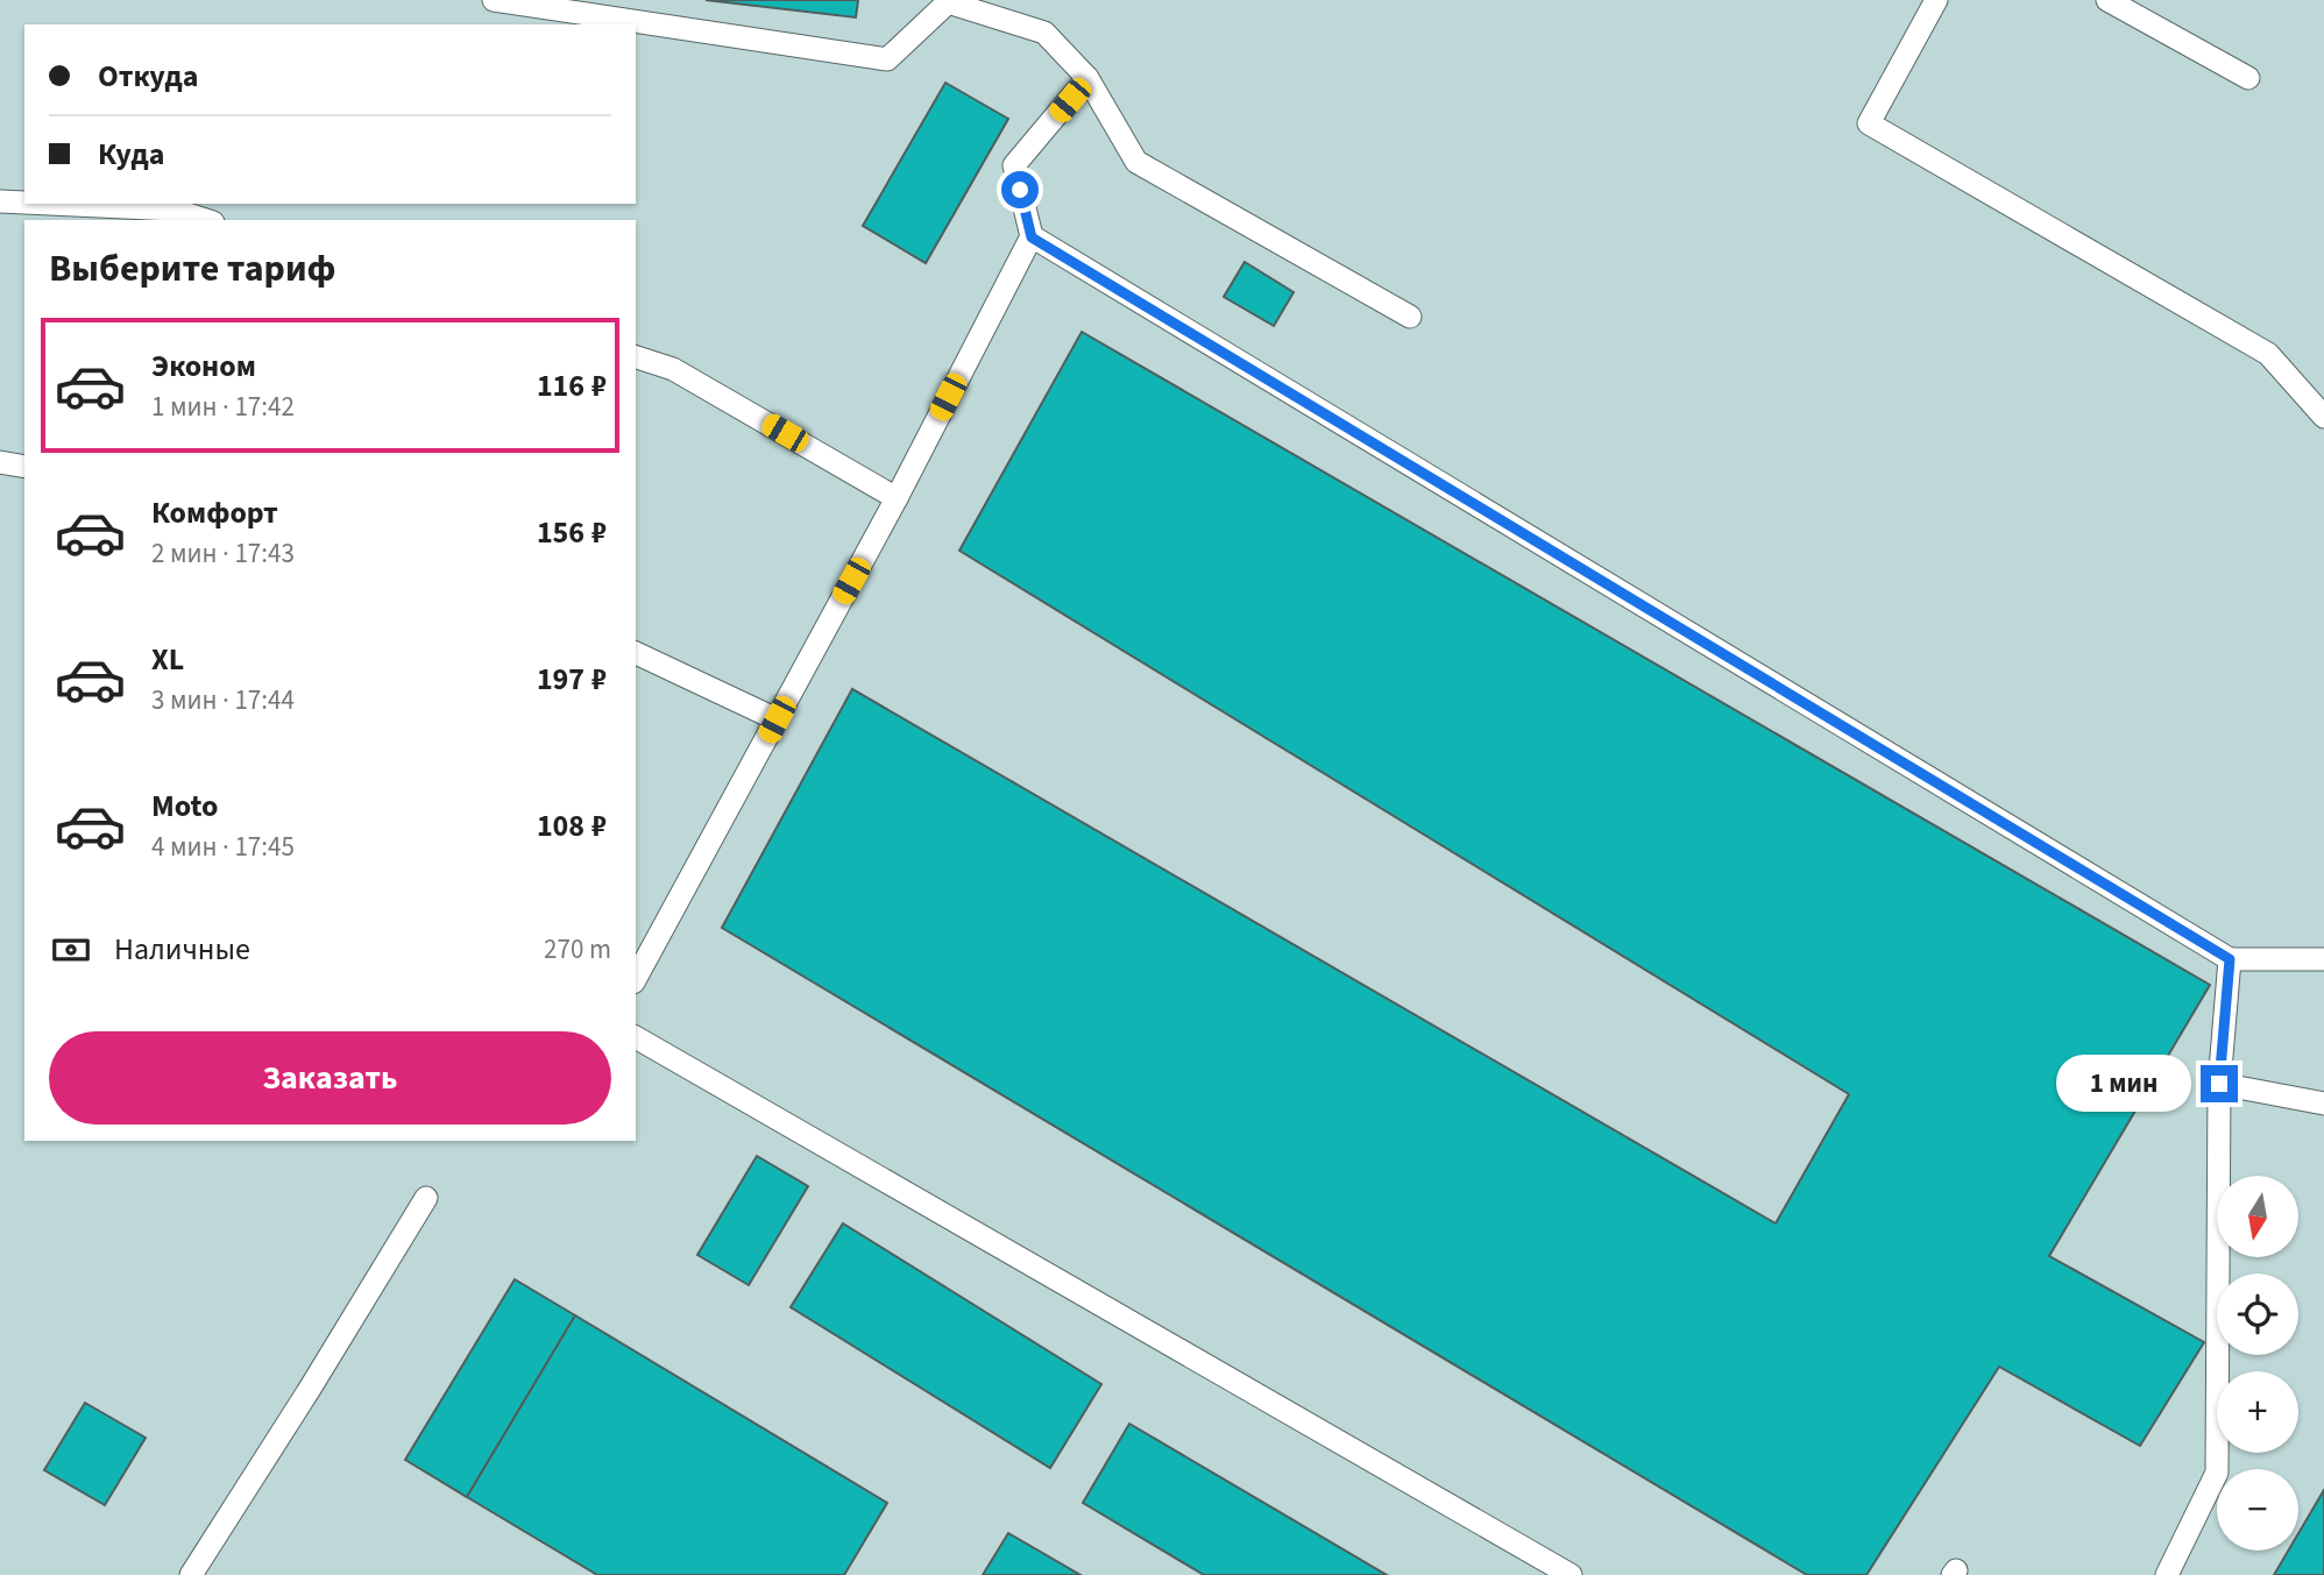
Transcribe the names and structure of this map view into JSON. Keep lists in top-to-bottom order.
{
  "north": "bottom",
  "page": {
    "banner": ["Откуда", "Куда"],
    "heading": "Выберите тариф",
    "list": [
      {
        "name": "Эконом",
        "note": "1 мин · 17:42",
        "value": "116 ₽"
      },
      {
        "name": "Комфорт",
        "note": "2 мин · 17:43",
        "value": "156 ₽"
      },
      {
        "name": "XL",
        "note": "3 мин · 17:44",
        "value": "197 ₽"
      },
      {
        "name": "Moto",
        "note": "4 мин · 17:45",
        "value": "108 ₽"
      }
    ],
    "pay": ["Наличные", "270 m"],
    "buttons": "Заказать",
    "bubble": "1 мин",
    "map_buttons": ["+", "−"]
  }
}
